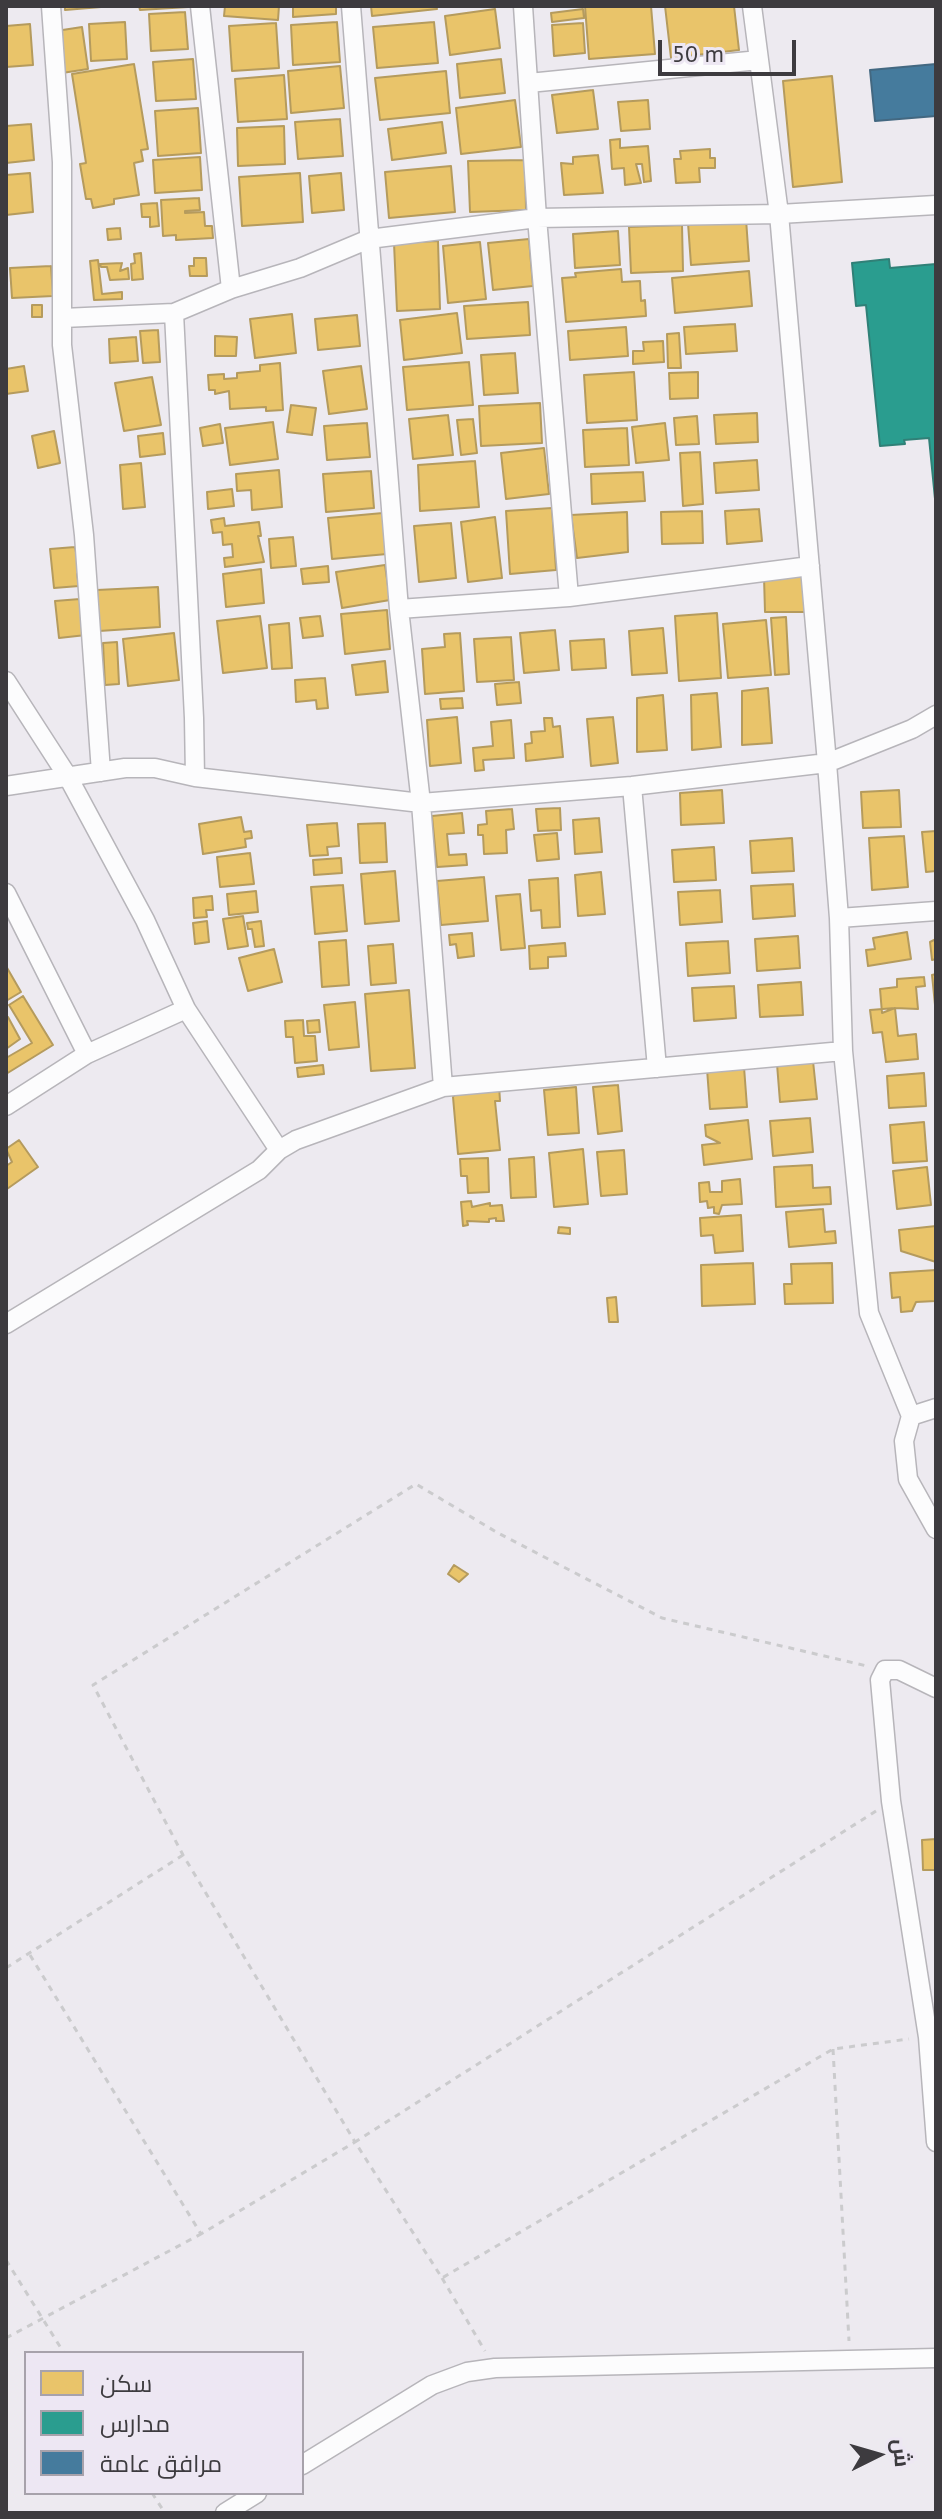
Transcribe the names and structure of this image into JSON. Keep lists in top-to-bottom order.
{
  "legend": ["سكن", "مدارس", "مرافق عامة"],
  "scale_bar": "50 m",
  "north": "right"
}
